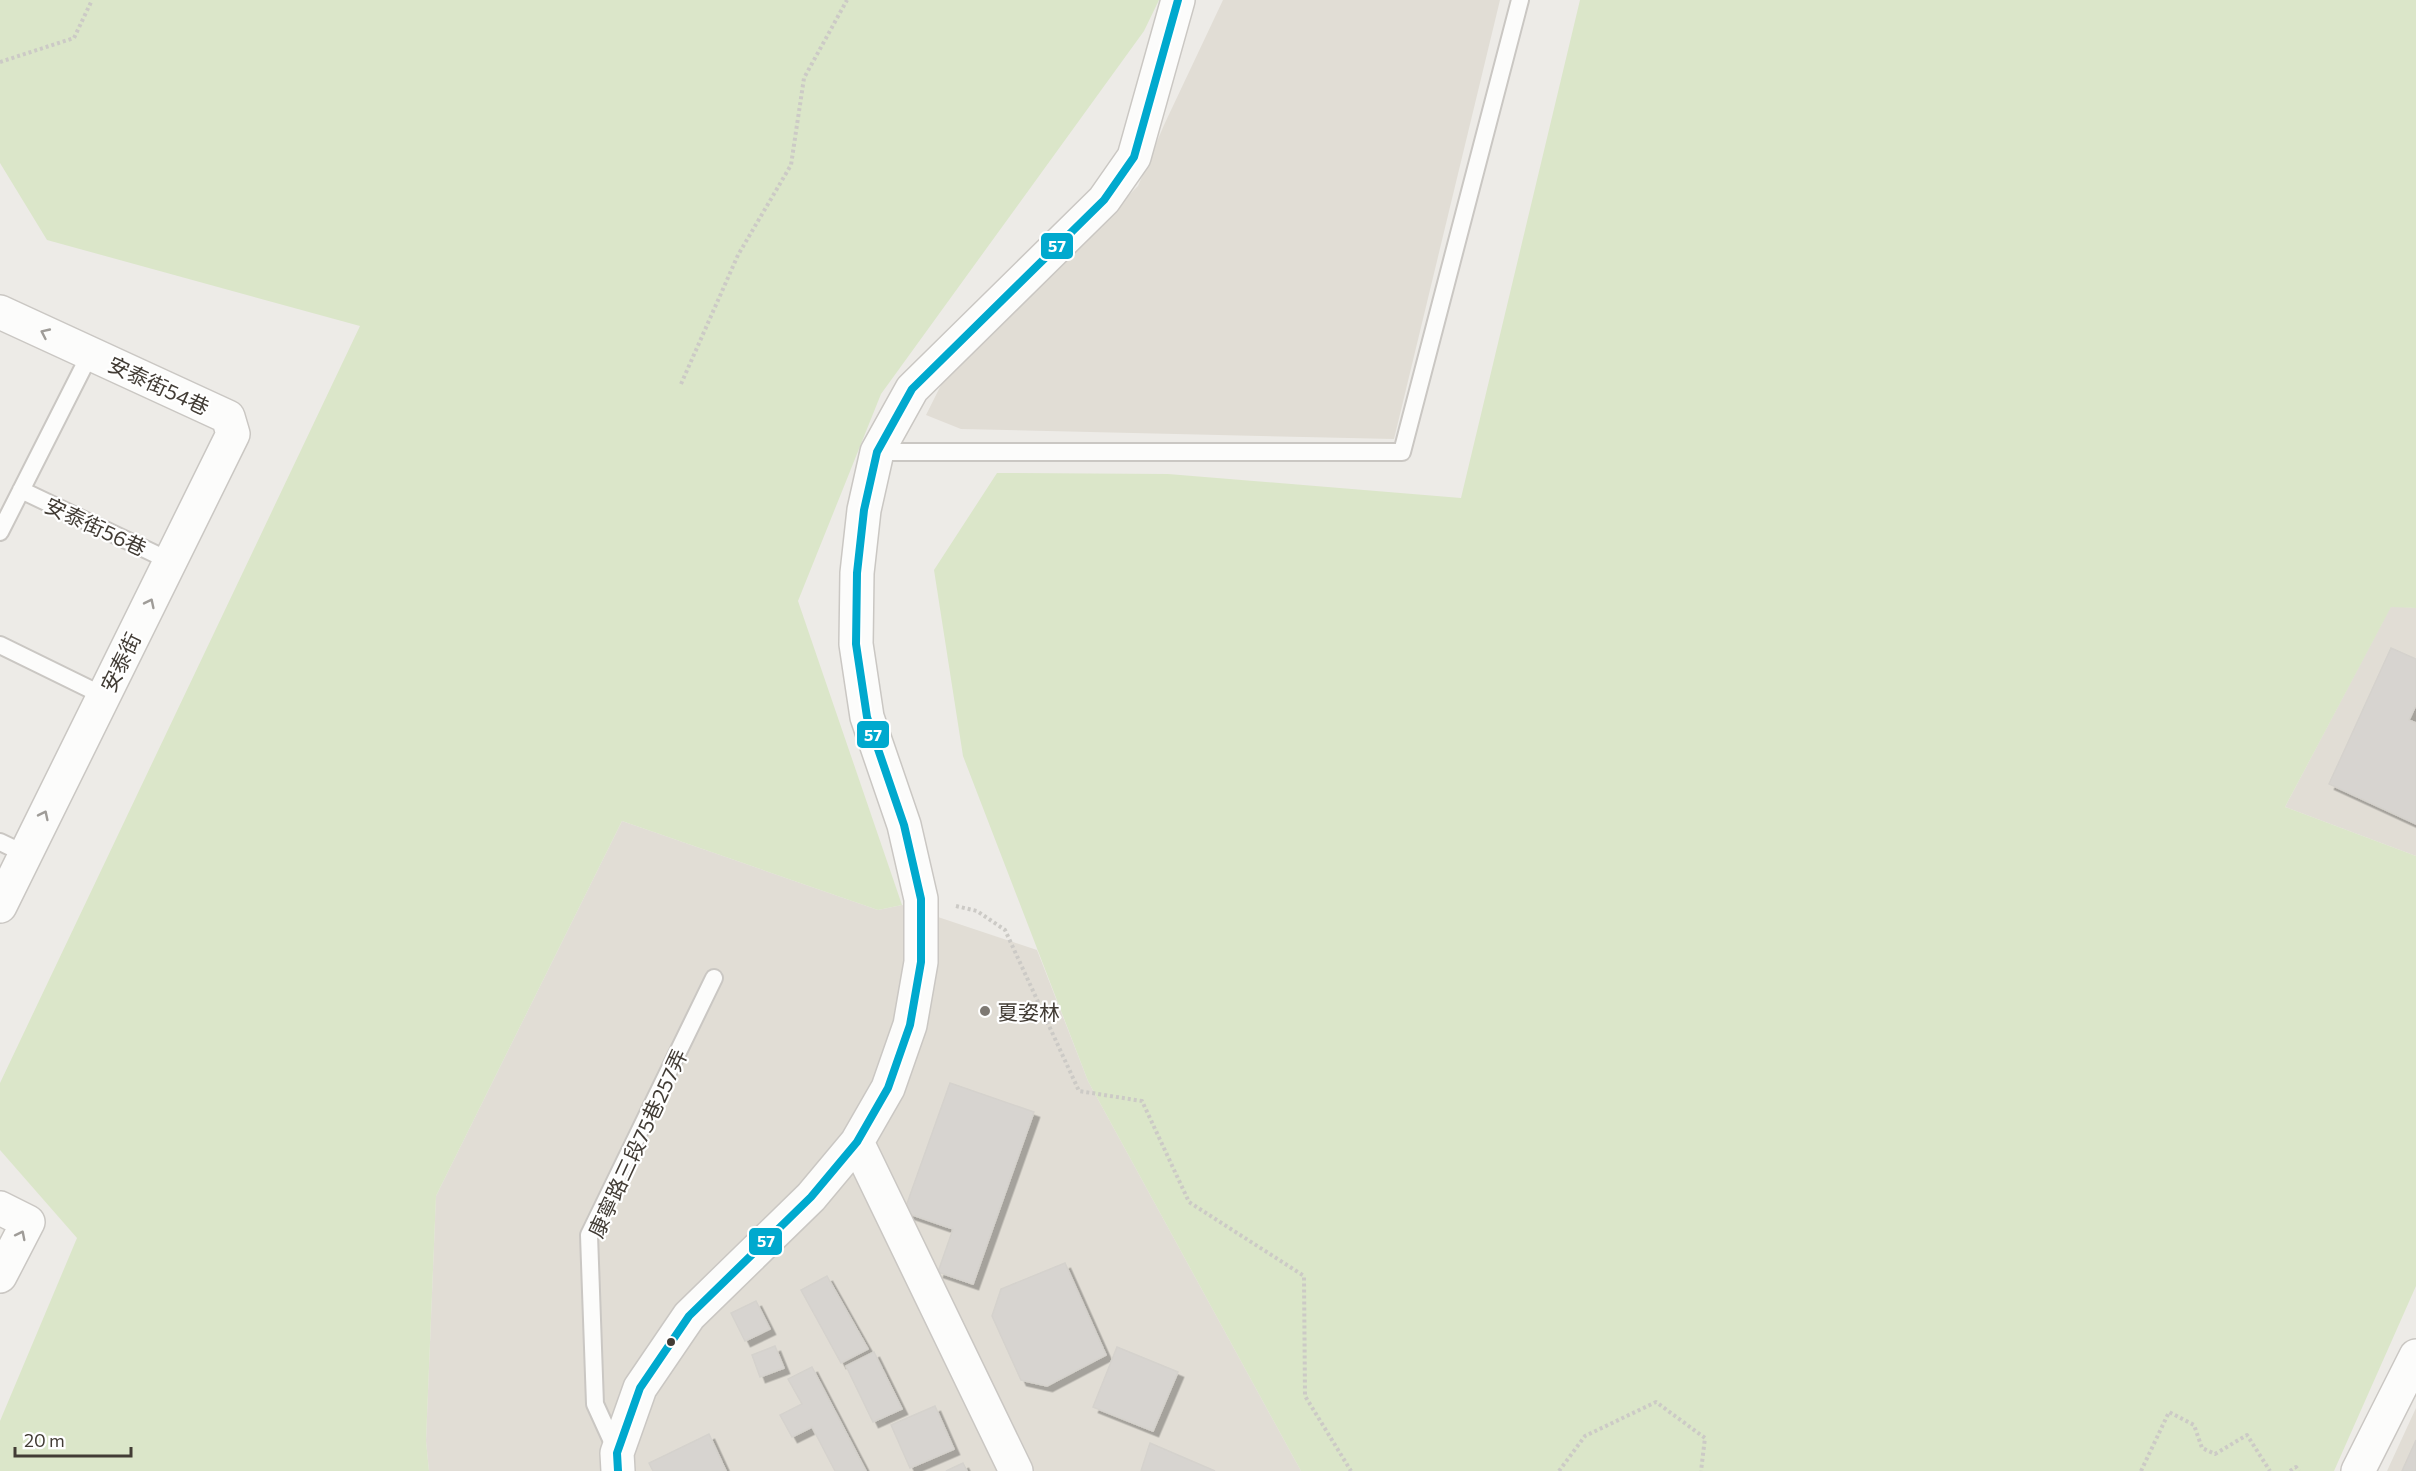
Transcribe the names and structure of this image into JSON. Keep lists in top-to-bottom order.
{
  "streets": {
    "street": ["安泰街54巷", "安泰街"],
    "lane": ["安泰街56巷", "康寧路三段75巷257弄"]
  },
  "crossings": [
    ["安泰街54巷", "安泰街"],
    ["安泰街56巷", "安泰街"]
  ],
  "one_way": ["安泰街"],
  "places": ["夏姿林"],
  "lines": ["transit line 57"],
  "scale_bar": "20 m"
}
